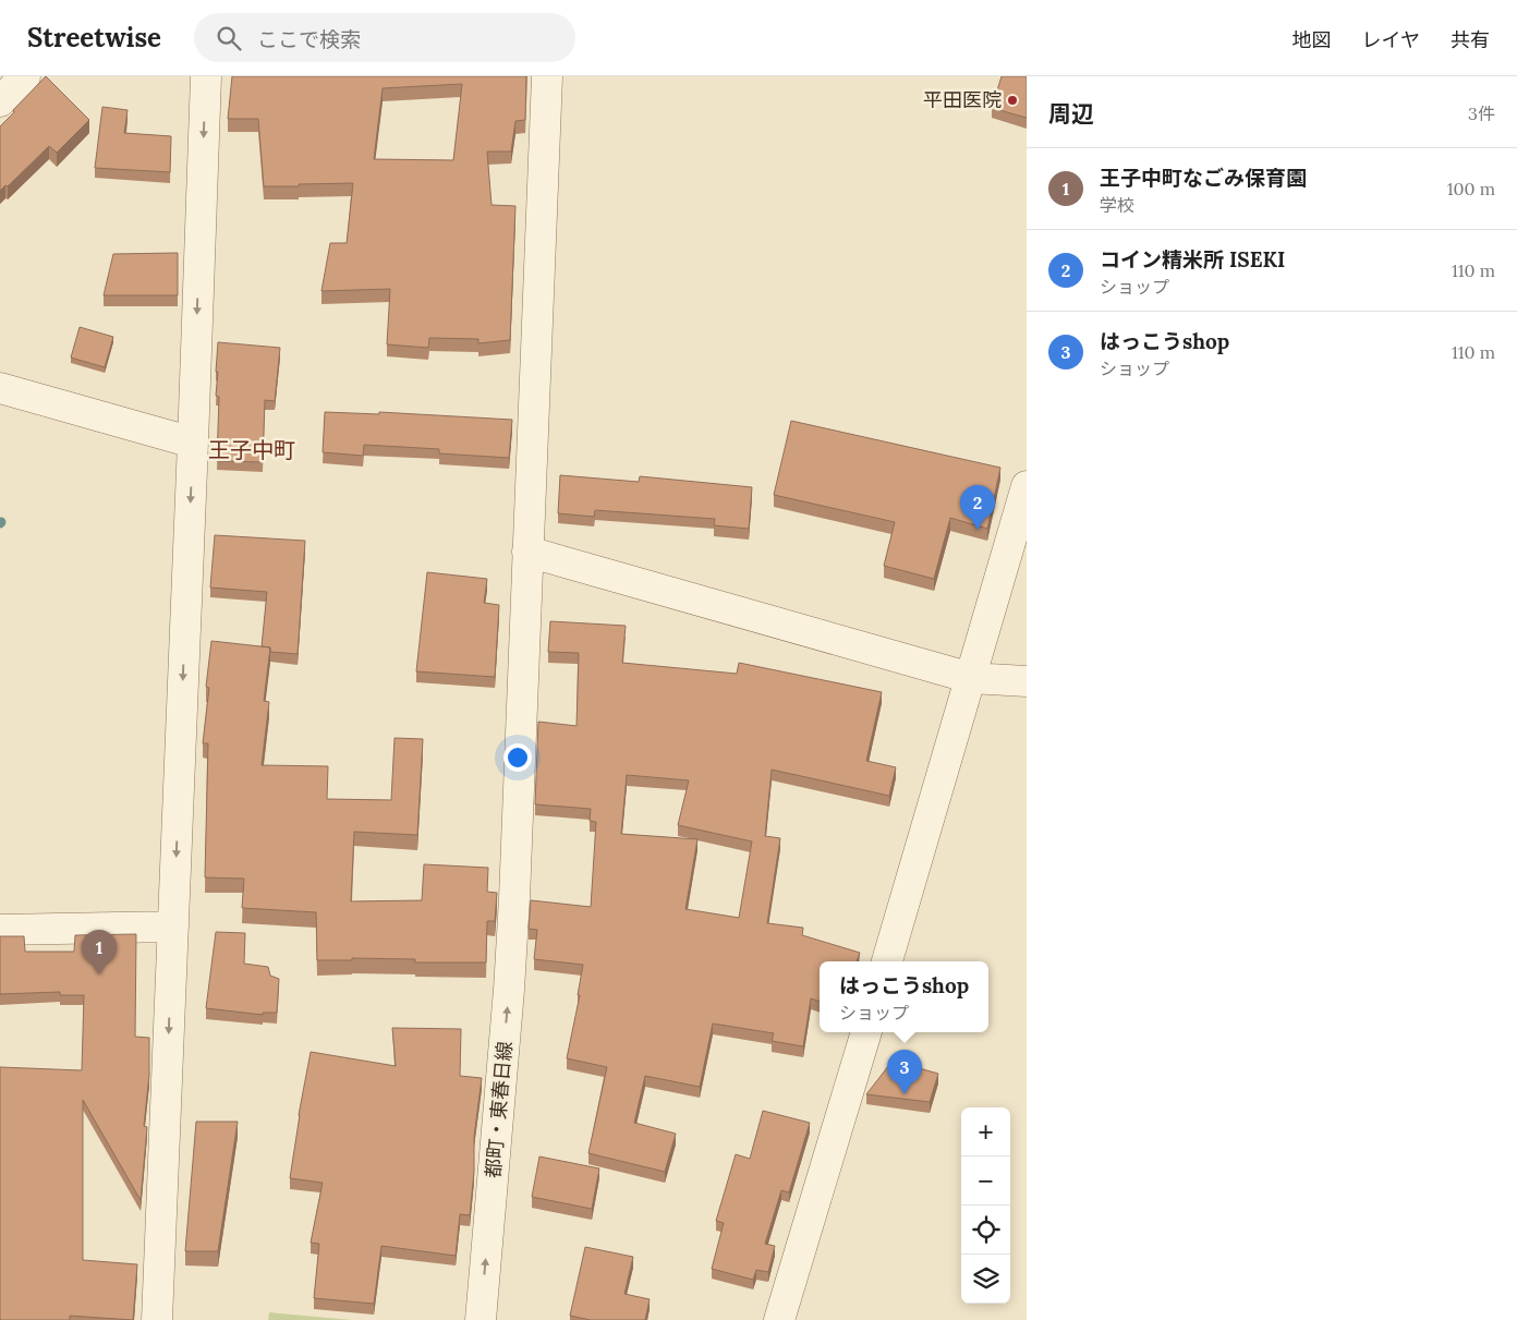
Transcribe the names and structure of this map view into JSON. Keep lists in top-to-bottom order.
{
  "streets": {
    "street": ["都町・東春日線"]
  },
  "one_way": ["都町・東春日線"],
  "districts": ["王子中町"],
  "places": ["平田医院"],
  "page": {
    "header": "Streetwise",
    "search": "ここで検索",
    "nav": ["地図", "レイヤ", "共有"],
    "heading": ["周辺", "3件"],
    "list": [
      {
        "mark": "1",
        "name": "王子中町なごみ保育園",
        "note": "学校",
        "value": "100 m"
      },
      {
        "mark": "2",
        "name": "コイン精米所 ISEKI",
        "note": "ショップ",
        "value": "110 m"
      },
      {
        "mark": "3",
        "name": "はっこうshop",
        "note": "ショップ",
        "value": "110 m"
      }
    ],
    "pins": ["2", "1", "3"],
    "popup": ["はっこうshop", "ショップ"],
    "map_buttons": ["+", "−"]
  }
}
